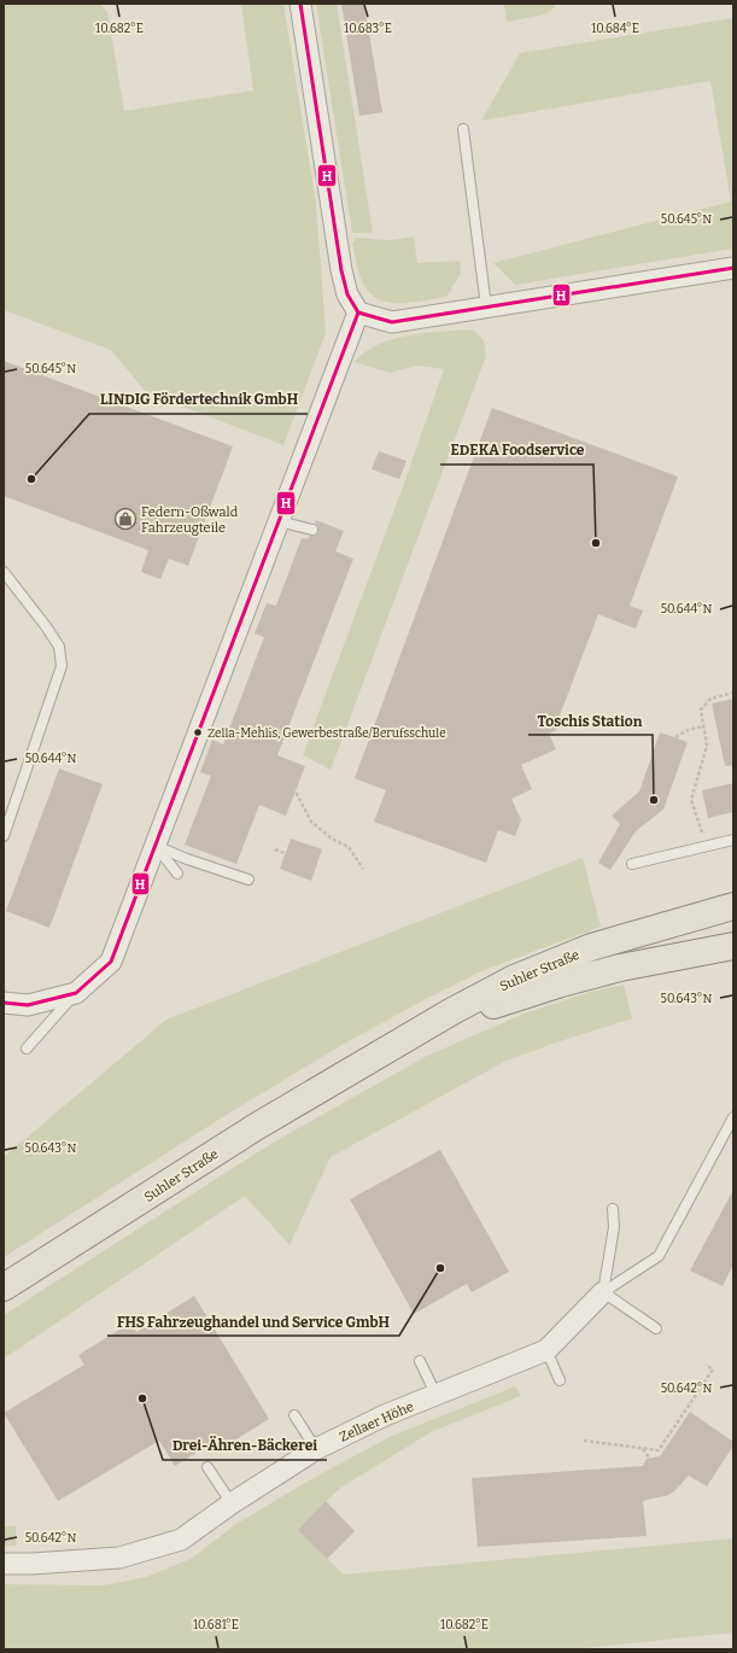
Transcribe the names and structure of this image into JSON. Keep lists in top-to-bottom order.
{
  "streets": {
    "main road": ["Suhler Straße"],
    "street": ["Zellaer Höhe"]
  },
  "places": {
    "other": [
      "LINDIG Fördertechnik GmbH",
      "EDEKA Foodservice",
      "Zella-Mehlis, Gewerbestraße/Berufsschule",
      "Toschis Station",
      "FHS Fahrzeughandel und Service GmbH",
      "Drei-Ähren-Bäckerei"
    ],
    "shop": ["Federn-Oßwald Fahrzeugteile"]
  },
  "lines": ["transit line H"],
  "coordinates": [
    "10.682°E",
    "10.683°E",
    "10.684°E",
    "50.645°N",
    "50.644°N",
    "50.643°N",
    "50.642°N",
    "10.681°E"
  ]
}
